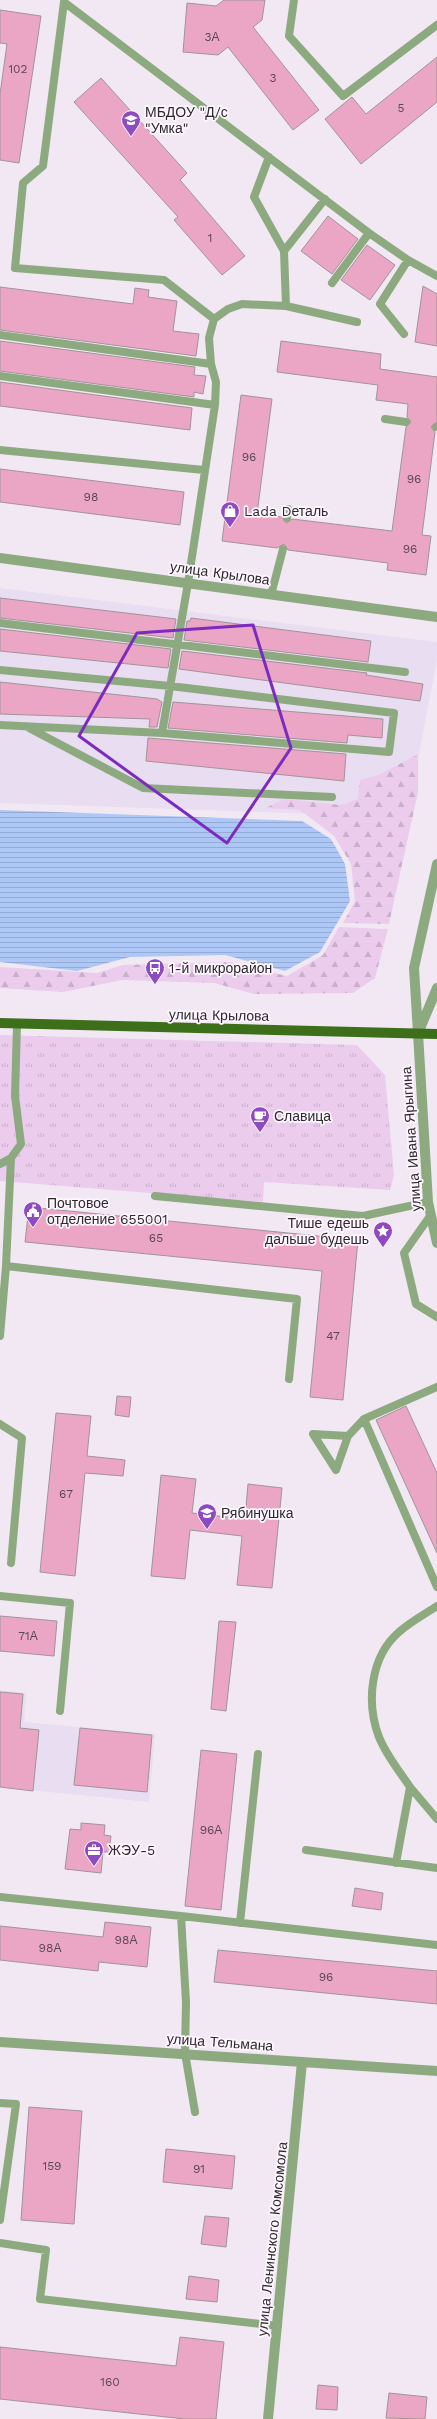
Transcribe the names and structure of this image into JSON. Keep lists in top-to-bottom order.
{
  "streets": {
    "main road": ["улица Крылова"],
    "street": ["улица Ивана Ярыгина", "улица Тельмана", "улица Ленинского Комсомола"]
  },
  "crossings": [
    ["улица Крылова", "улица Ивана Ярыгина"],
    ["улица Тельмана", "улица Ленинского Комсомола"]
  ],
  "places": {
    "school or university": ["МБДОУ \"Д/с \"Умка\"", "Рябинушка"],
    "shop": ["Lada Dеталь"],
    "bus stop": ["1-й микрорайон"],
    "cafe": ["Славица"],
    "public building": ["Почтовое отделение 655001"],
    "place": ["Тише едешь дальше будешь"],
    "office": ["ЖЭУ-5"]
  },
  "house_numbers": [
    "3А",
    "102",
    "3",
    "5",
    "1",
    "96",
    "96",
    "98",
    "96",
    "65",
    "47",
    "67",
    "71А",
    "96А",
    "98А",
    "98А",
    "96",
    "159",
    "91",
    "160"
  ]
}
